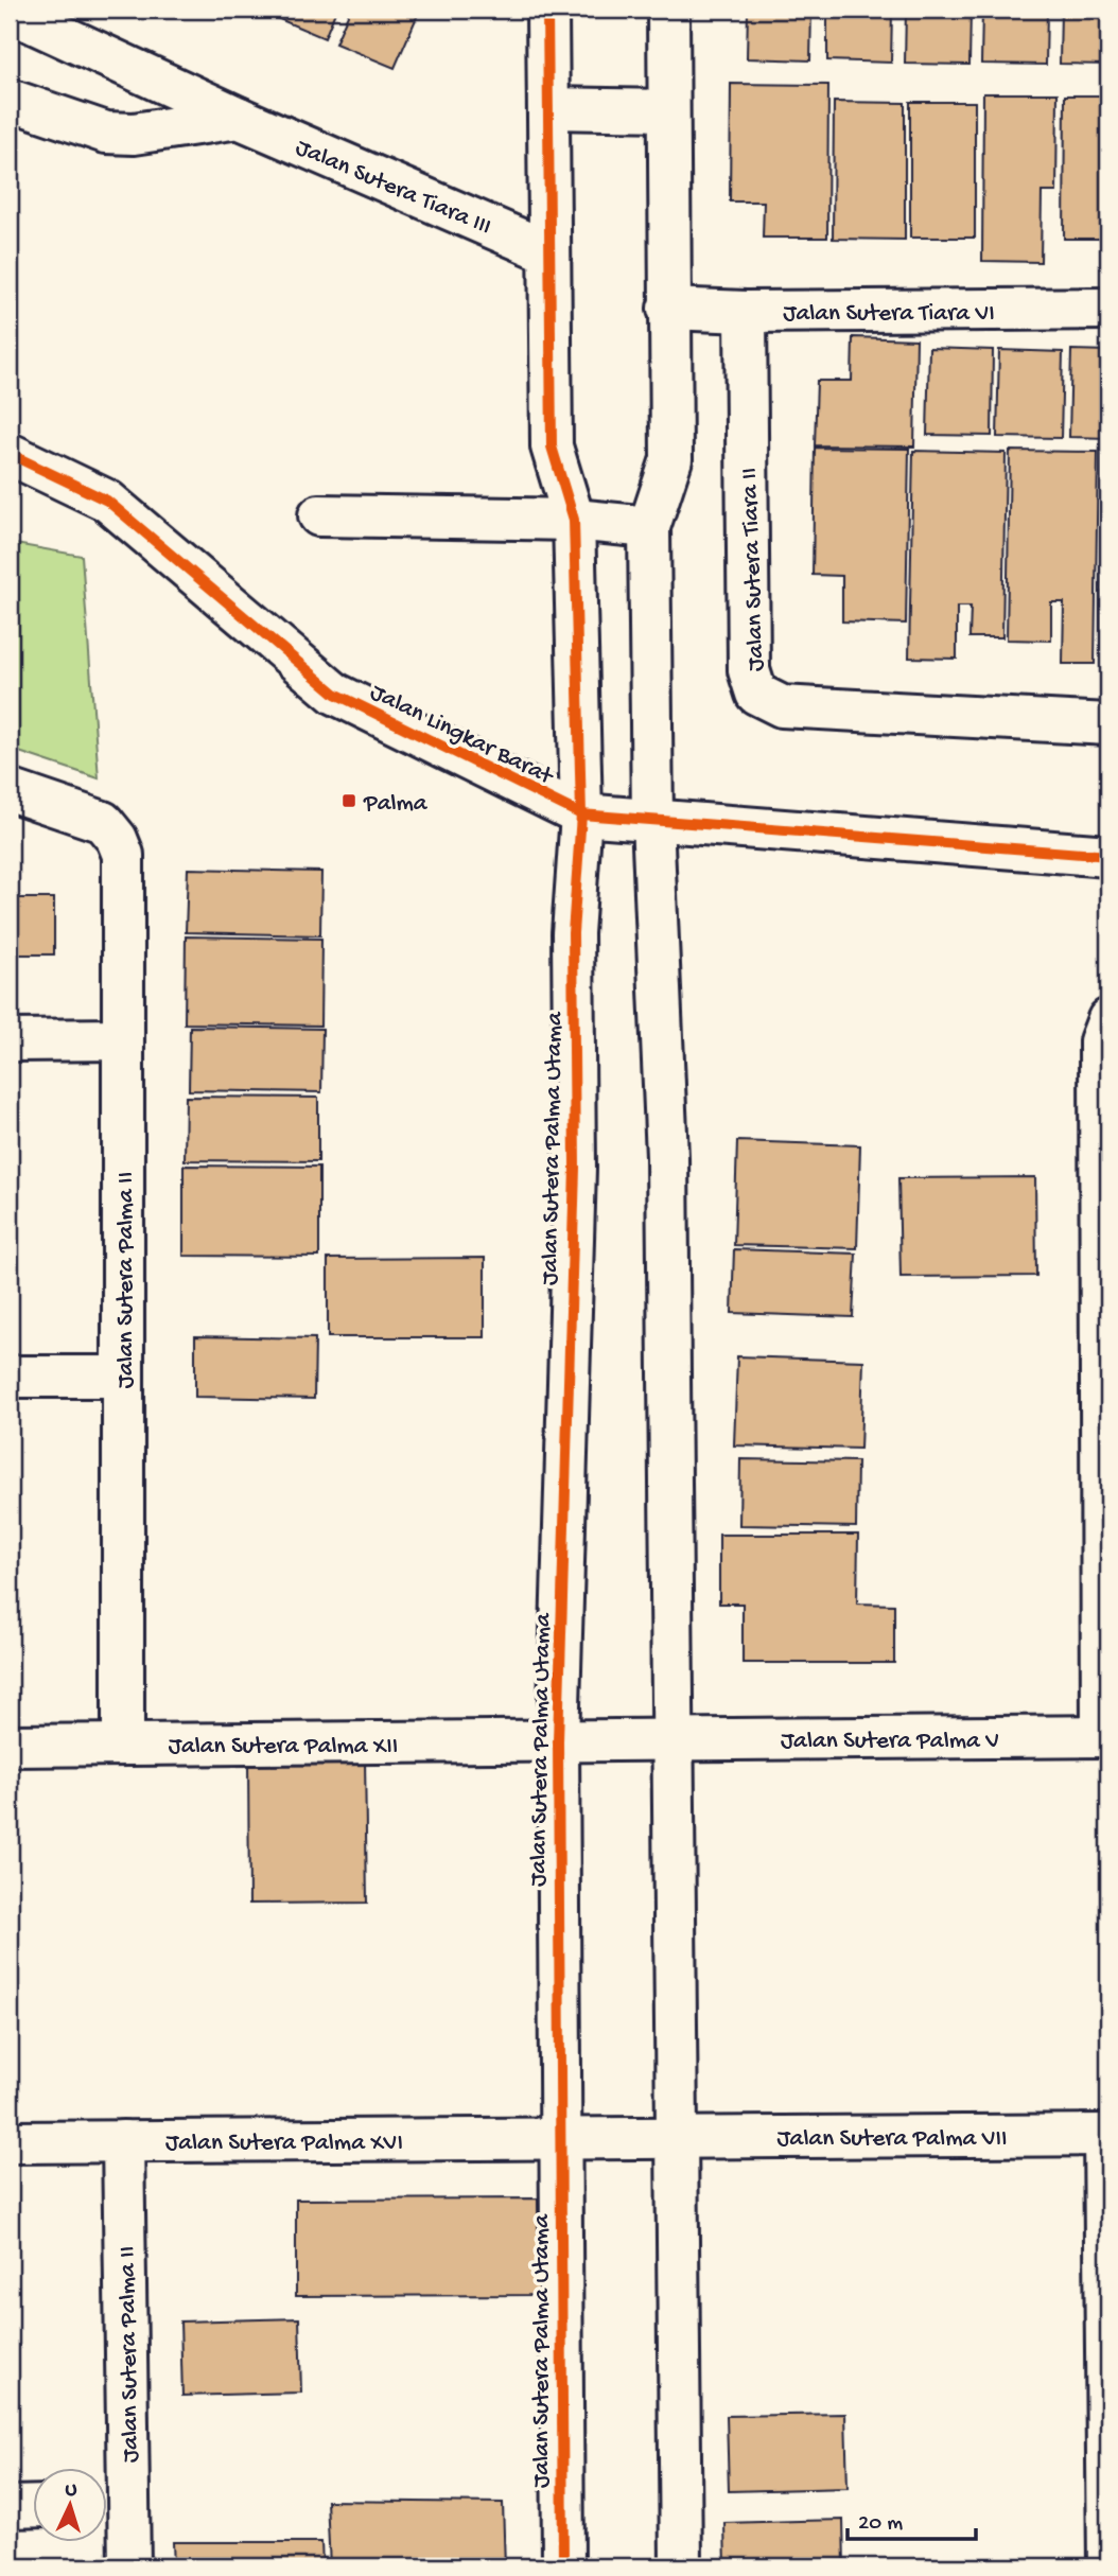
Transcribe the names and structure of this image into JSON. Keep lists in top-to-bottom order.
{
  "streets": {
    "street": [
      "Jalan Sutera Tiara III",
      "Jalan Sutera Tiara VI",
      "Jalan Sutera Tiara II",
      "Jalan Lingkar Barat",
      "Jalan Sutera Palma Utama",
      "Jalan Sutera Palma II",
      "Jalan Sutera Palma V",
      "Jalan Sutera Palma XII",
      "Jalan Sutera Palma VII",
      "Jalan Sutera Palma XVI"
    ]
  },
  "crossings": [
    ["Jalan Sutera Tiara III", "Jalan Sutera Palma Utama"],
    ["Jalan Sutera Tiara VI", "Jalan Sutera Tiara II"],
    ["Jalan Lingkar Barat", "Jalan Sutera Palma Utama"],
    ["Jalan Sutera Palma Utama", "Jalan Sutera Palma V"],
    ["Jalan Sutera Palma Utama", "Jalan Sutera Palma XII"],
    ["Jalan Sutera Palma Utama", "Jalan Sutera Palma VII"],
    ["Jalan Sutera Palma Utama", "Jalan Sutera Palma XVI"],
    ["Jalan Sutera Palma II", "Jalan Sutera Palma XII"],
    ["Jalan Sutera Palma II", "Jalan Sutera Palma XVI"],
    ["Jalan Sutera Palma V", "Jalan Sutera Palma XII"],
    ["Jalan Sutera Palma VII", "Jalan Sutera Palma XVI"]
  ],
  "places": {
    "transit": ["Palma"]
  },
  "scale_bar": "20 m",
  "north": "top"
}
